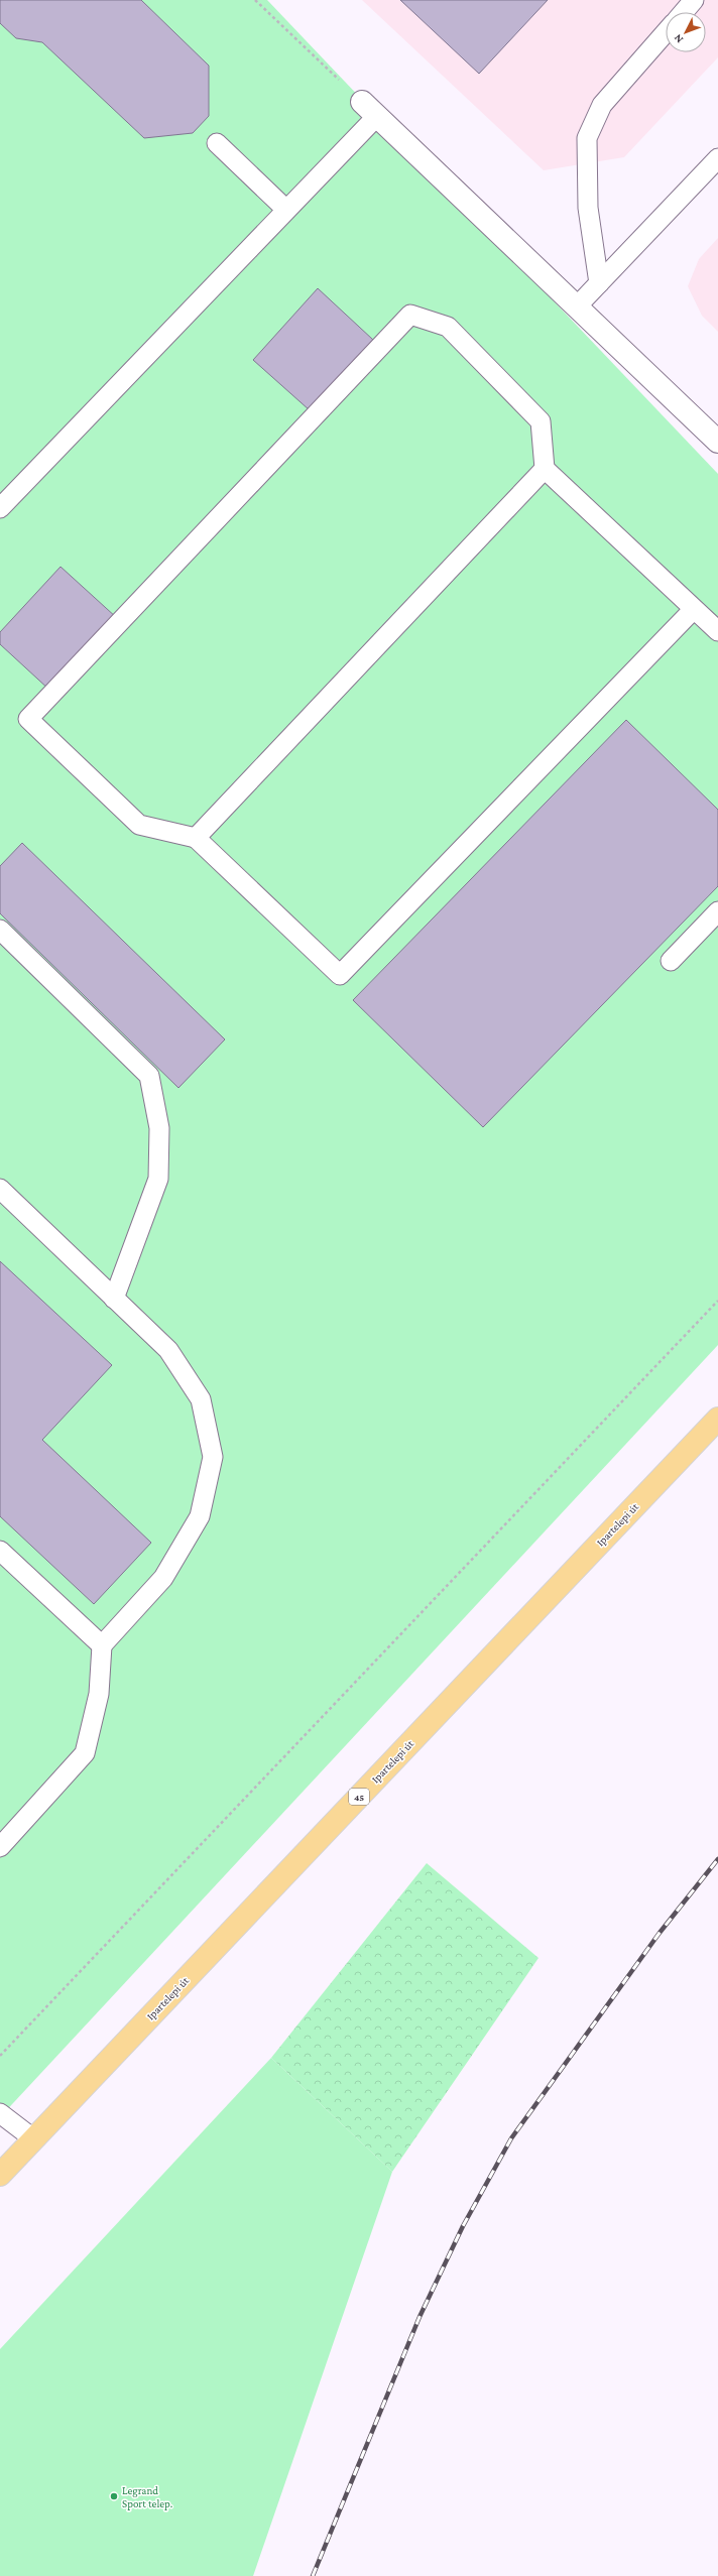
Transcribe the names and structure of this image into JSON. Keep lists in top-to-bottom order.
{
  "streets": {
    "main road": ["Ipartelepi út", "45"]
  },
  "places": ["Legrand Sport telep."],
  "north": "bottom left"
}
